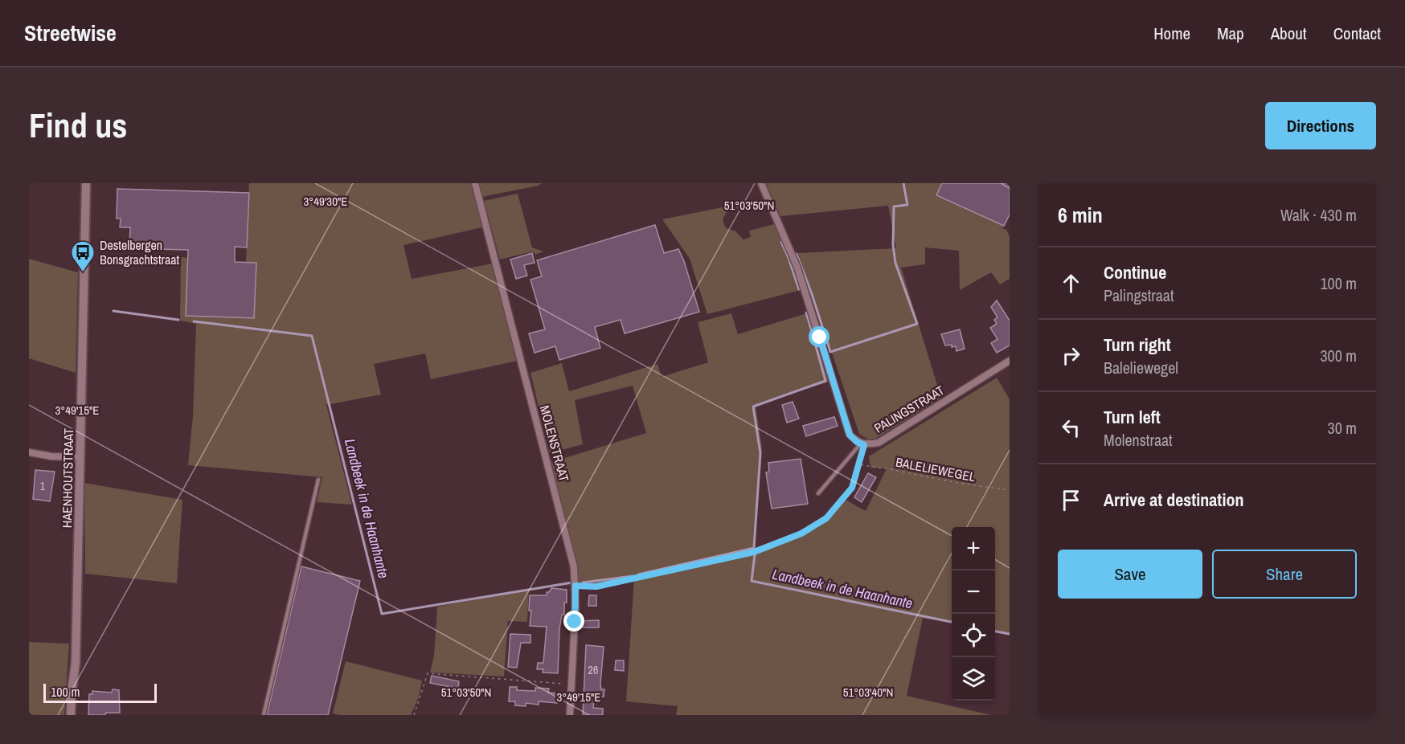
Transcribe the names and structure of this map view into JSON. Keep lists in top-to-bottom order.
{
  "streets": {
    "street": ["PALINGSTRAAT", "MOLENSTRAAT", "HAENHOUTSTRAAT"],
    "path": ["BALELIEWEGEL"]
  },
  "water": ["Landbeek in de Haanhante"],
  "places": {
    "bus stop": ["Destelbergen Bonsgrachtstraat"]
  },
  "house_numbers": ["1", "26"],
  "scale_bar": "100 m",
  "page": {
    "header": "Streetwise",
    "nav": [
      "Home",
      "Map",
      "About",
      "Contact"
    ],
    "buttons": [
      "Directions",
      ["Save", "Share"]
    ],
    "title": "Find us",
    "heading": ["6 min", "Walk · 430 m"],
    "list": [
      ["Continue", "Palingstraat", "100 m"],
      ["Turn right", "Baleliewegel", "300 m"],
      ["Turn left", "Molenstraat", "30 m"],
      "Arrive at destination"
    ],
    "map_buttons": ["+", "−"],
    "scale": "100 m"
  },
  "coordinates": [
    "3°49'30\"E",
    "51°03'50\"N",
    "3°49'15\"E",
    "51°03'40\"N"
  ]
}
